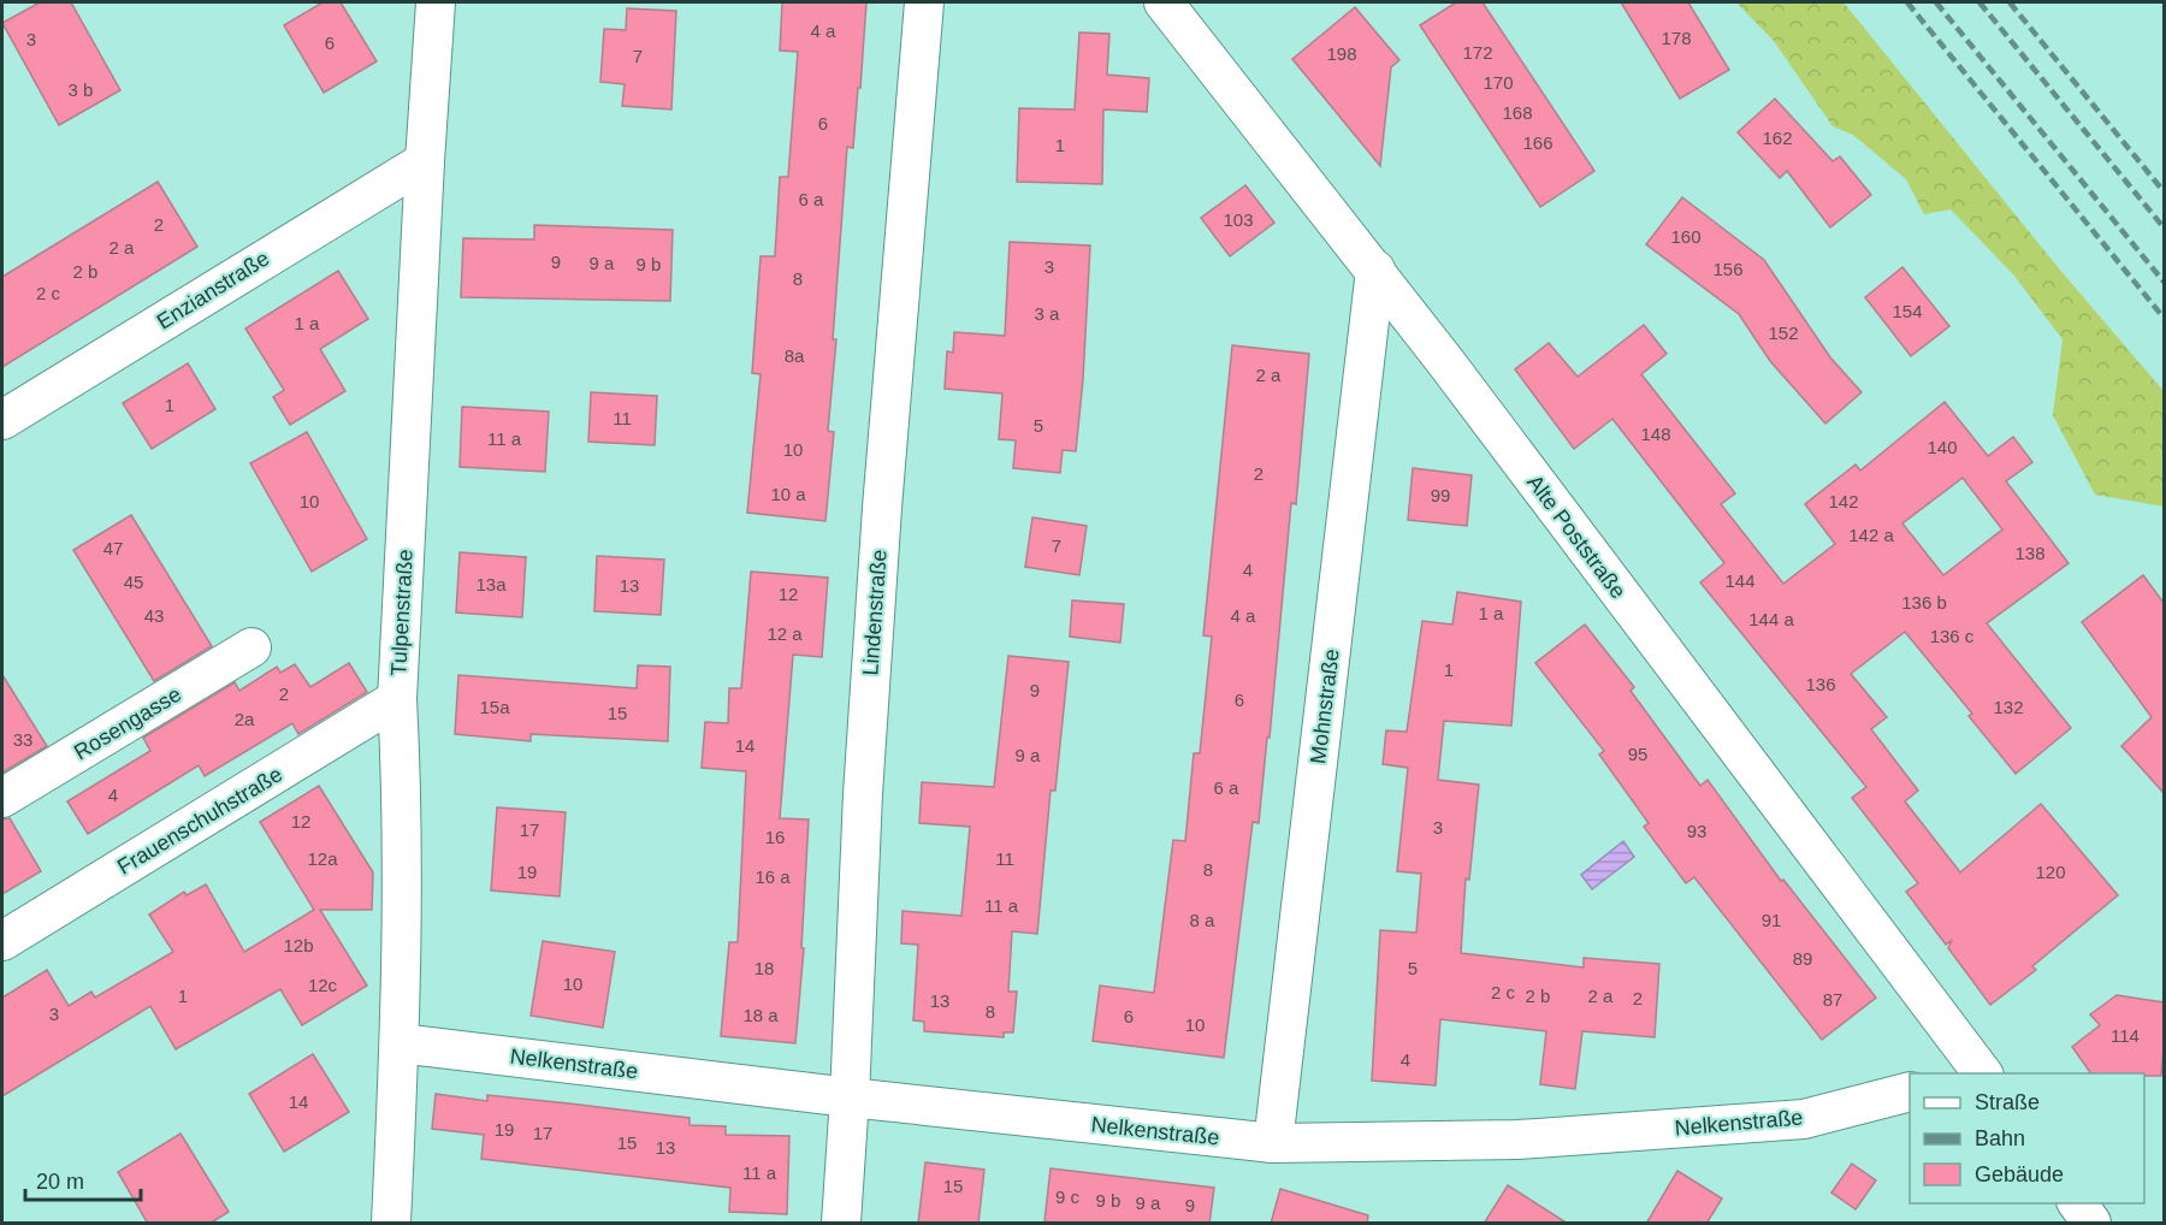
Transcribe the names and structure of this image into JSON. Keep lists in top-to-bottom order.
{
  "streets": {
    "street": [
      "Enzianstraße",
      "Alte Poststraße",
      "Tulpenstraße",
      "Lindenstraße",
      "Mohnstraße",
      "Rosengasse",
      "Frauenschuhstraße",
      "Nelkenstraße"
    ]
  },
  "crossings": [
    ["Enzianstraße", "Tulpenstraße"],
    ["Alte Poststraße", "Mohnstraße"],
    ["Tulpenstraße", "Frauenschuhstraße"],
    ["Tulpenstraße", "Nelkenstraße"],
    ["Lindenstraße", "Nelkenstraße"],
    ["Mohnstraße", "Nelkenstraße"]
  ],
  "house_numbers": [
    "4 a",
    "178",
    "3",
    "6",
    "172",
    "198",
    "7",
    "170",
    "3 b",
    "168",
    "6",
    "162",
    "166",
    "1",
    "6 a",
    "103",
    "2",
    "160",
    "2 a",
    "9",
    "9 a",
    "9 b",
    "3",
    "156",
    "2 b",
    "8",
    "2 c",
    "154",
    "3 a",
    "1 a",
    "152",
    "8a",
    "2 a",
    "1",
    "11",
    "5",
    "148",
    "11 a",
    "140",
    "10",
    "2",
    "10 a",
    "99",
    "10",
    "142",
    "142 a",
    "7",
    "47",
    "138",
    "4",
    "144",
    "45",
    "13a",
    "13",
    "12",
    "136 b",
    "1 a",
    "43",
    "4 a",
    "144 a",
    "12 a",
    "136 c",
    "1",
    "136",
    "9",
    "2",
    "6",
    "15a",
    "132",
    "15",
    "2a",
    "33",
    "14",
    "95",
    "9 a",
    "6 a",
    "4",
    "12",
    "3",
    "17",
    "93",
    "16",
    "12a",
    "11",
    "8",
    "19",
    "120",
    "16 a",
    "11 a",
    "8 a",
    "91",
    "12b",
    "89",
    "18",
    "5",
    "10",
    "12c",
    "2 c",
    "1",
    "2 b",
    "2 a",
    "2",
    "87",
    "13",
    "8",
    "3",
    "18 a",
    "6",
    "10",
    "114",
    "4",
    "14",
    "19",
    "17",
    "15",
    "13",
    "11 a",
    "15",
    "9 c",
    "9 b",
    "9 a",
    "9"
  ],
  "legend": ["Straße", "Bahn", "Gebäude"],
  "scale_bar": "20 m"
}
